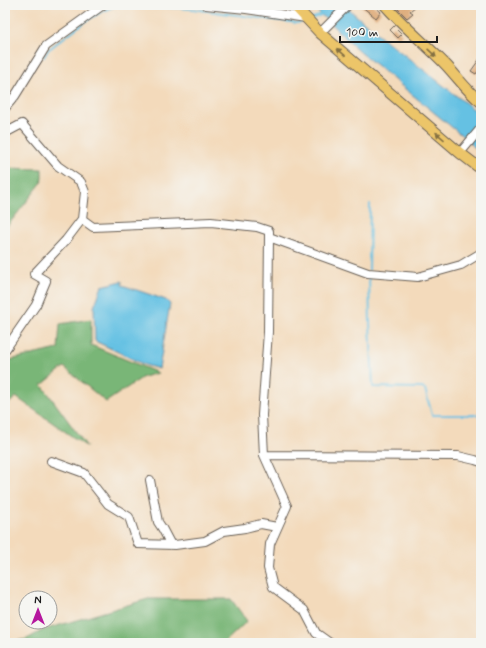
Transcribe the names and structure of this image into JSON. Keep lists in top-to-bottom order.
{
  "scale_bar": "100 m",
  "north": "top"
}
